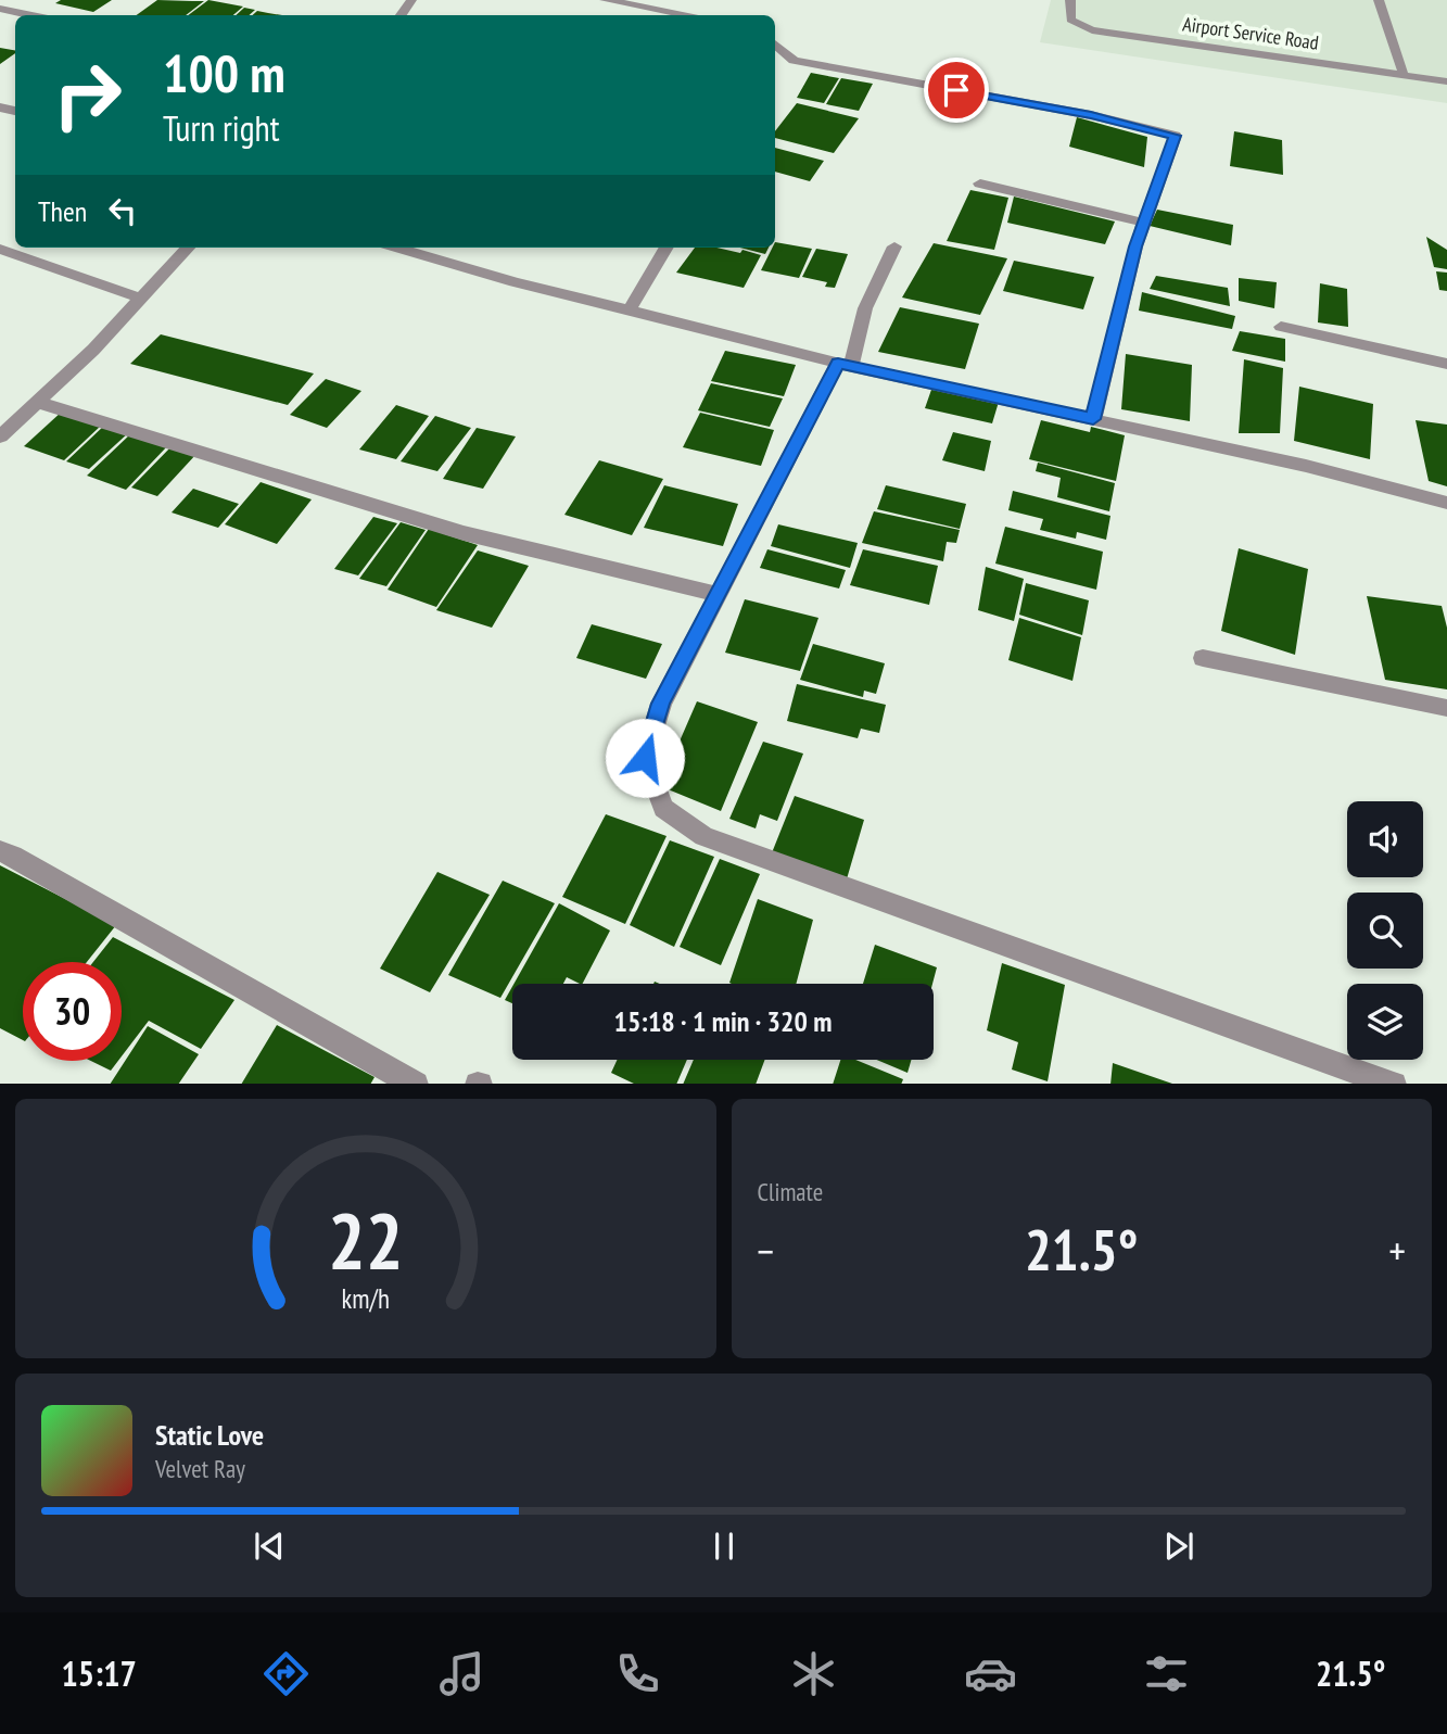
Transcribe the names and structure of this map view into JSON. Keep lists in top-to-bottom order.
{
  "streets": {
    "lane": ["Airport Service Road"]
  },
  "page": {
    "turn": ["100 m", "Turn right"],
    "then": "Then",
    "limit": "30",
    "trip": "15:18 · 1 min · 320 m",
    "tile": "Climate",
    "heat": ["−", "21.5°", "+"],
    "song": ["Static Love", "Velvet Ray"],
    "tabs": ["15:17", "21.5°"],
    "gauge": ["22", "km/h"]
  }
}
